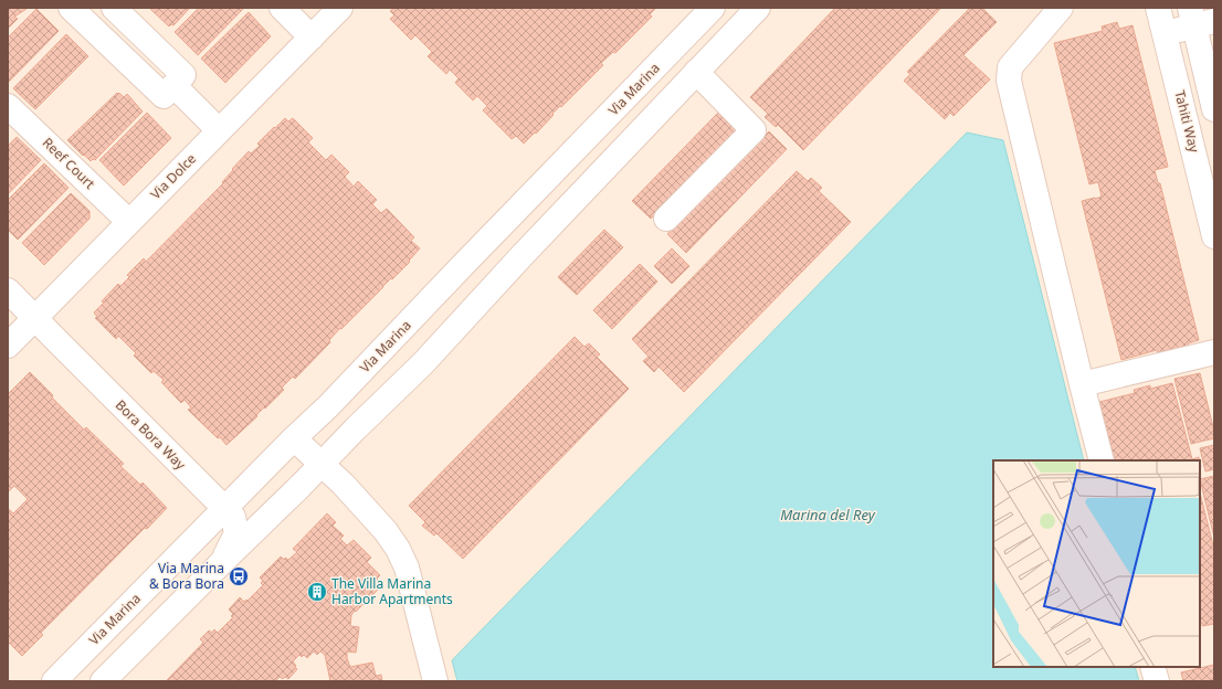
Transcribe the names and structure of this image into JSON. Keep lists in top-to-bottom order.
{
  "streets": {
    "street": [
      "Via Marina",
      "Tahiti Way",
      "Reef Court",
      "Via Dolce",
      "Bora Bora Way"
    ]
  },
  "crossings": [
    ["Via Marina", "Bora Bora Way"],
    ["Reef Court", "Via Dolce"],
    ["Via Dolce", "Bora Bora Way"]
  ],
  "water": ["Marina del Rey"],
  "places": {
    "bus stop": ["Via Marina & Bora Bora"],
    "building": ["The Villa Marina Harbor Apartments"]
  }
}
